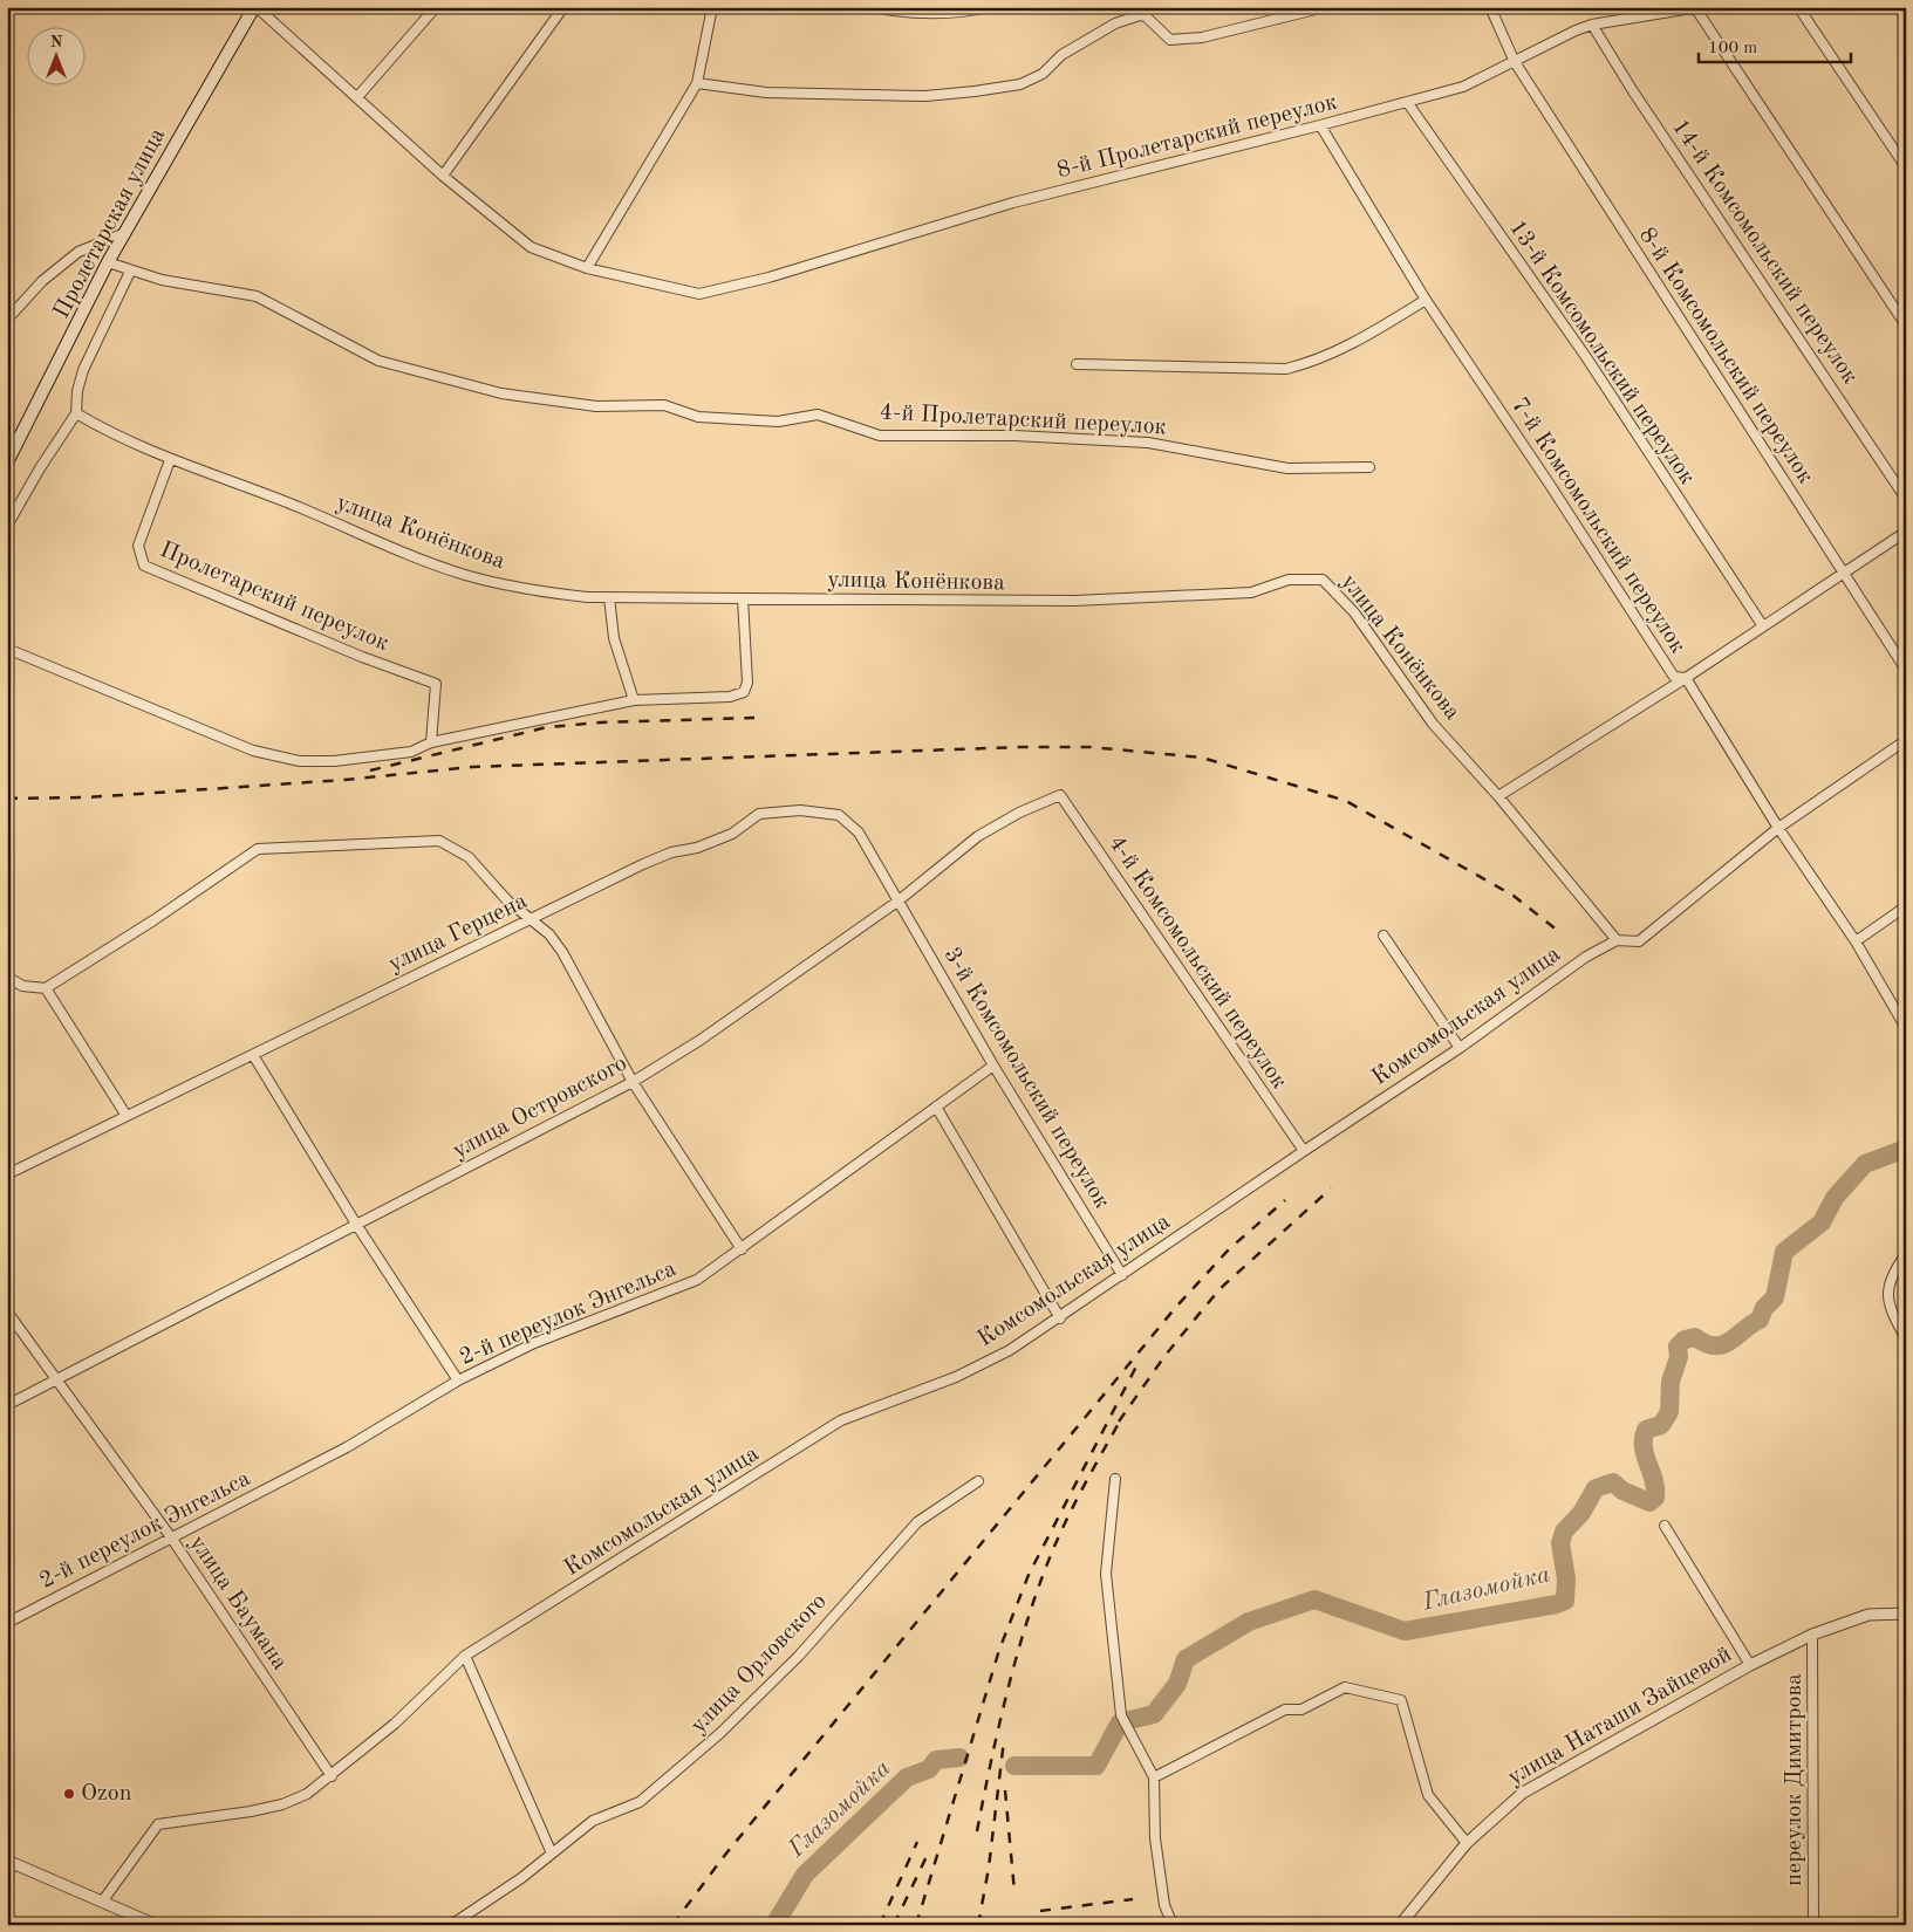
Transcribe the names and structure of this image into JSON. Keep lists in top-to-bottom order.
{
  "streets": {
    "main road": ["Пролетарская улица"],
    "street": [
      "8-й Пролетарский переулок",
      "14-й Комсомольский переулок",
      "13-й Комсомольский переулок",
      "8-й Комсомольский переулок",
      "4-й Пролетарский переулок",
      "7-й Комсомольский переулок",
      "улица Конёнкова",
      "Пролетарский переулок",
      "улица Герцена",
      "4-й Комсомольский переулок",
      "Комсомольская улица",
      "3-й Комсомольский переулок",
      "улица Островского",
      "2-й переулок Энгельса",
      "улица Баумана",
      "улица Орловского",
      "улица Наташи Зайцевой",
      "переулок Димитрова"
    ]
  },
  "crossings": [
    ["8-й Пролетарский переулок", "14-й Комсомольский переулок"],
    ["8-й Пролетарский переулок", "13-й Комсомольский переулок"],
    ["8-й Пролетарский переулок", "8-й Комсомольский переулок"],
    ["8-й Пролетарский переулок", "7-й Комсомольский переулок"],
    ["Пролетарская улица", "4-й Пролетарский переулок"],
    ["Пролетарская улица", "улица Конёнкова"],
    ["7-й Комсомольский переулок", "Комсомольская улица"],
    ["улица Конёнкова", "Пролетарский переулок"],
    ["улица Конёнкова", "Комсомольская улица"],
    ["улица Герцена", "3-й Комсомольский переулок"],
    ["улица Герцена", "улица Островского"],
    ["4-й Комсомольский переулок", "Комсомольская улица"],
    ["4-й Комсомольский переулок", "улица Островского"],
    ["Комсомольская улица", "3-й Комсомольский переулок"],
    ["Комсомольская улица", "улица Баумана"],
    ["3-й Комсомольский переулок", "улица Островского"],
    ["3-й Комсомольский переулок", "2-й переулок Энгельса"],
    ["улица Островского", "улица Баумана"],
    ["2-й переулок Энгельса", "улица Баумана"],
    ["улица Наташи Зайцевой", "переулок Димитрова"]
  ],
  "water": ["Глазомойка"],
  "places": ["Ozon"],
  "scale_bar": "100 m",
  "north": "top"
}
